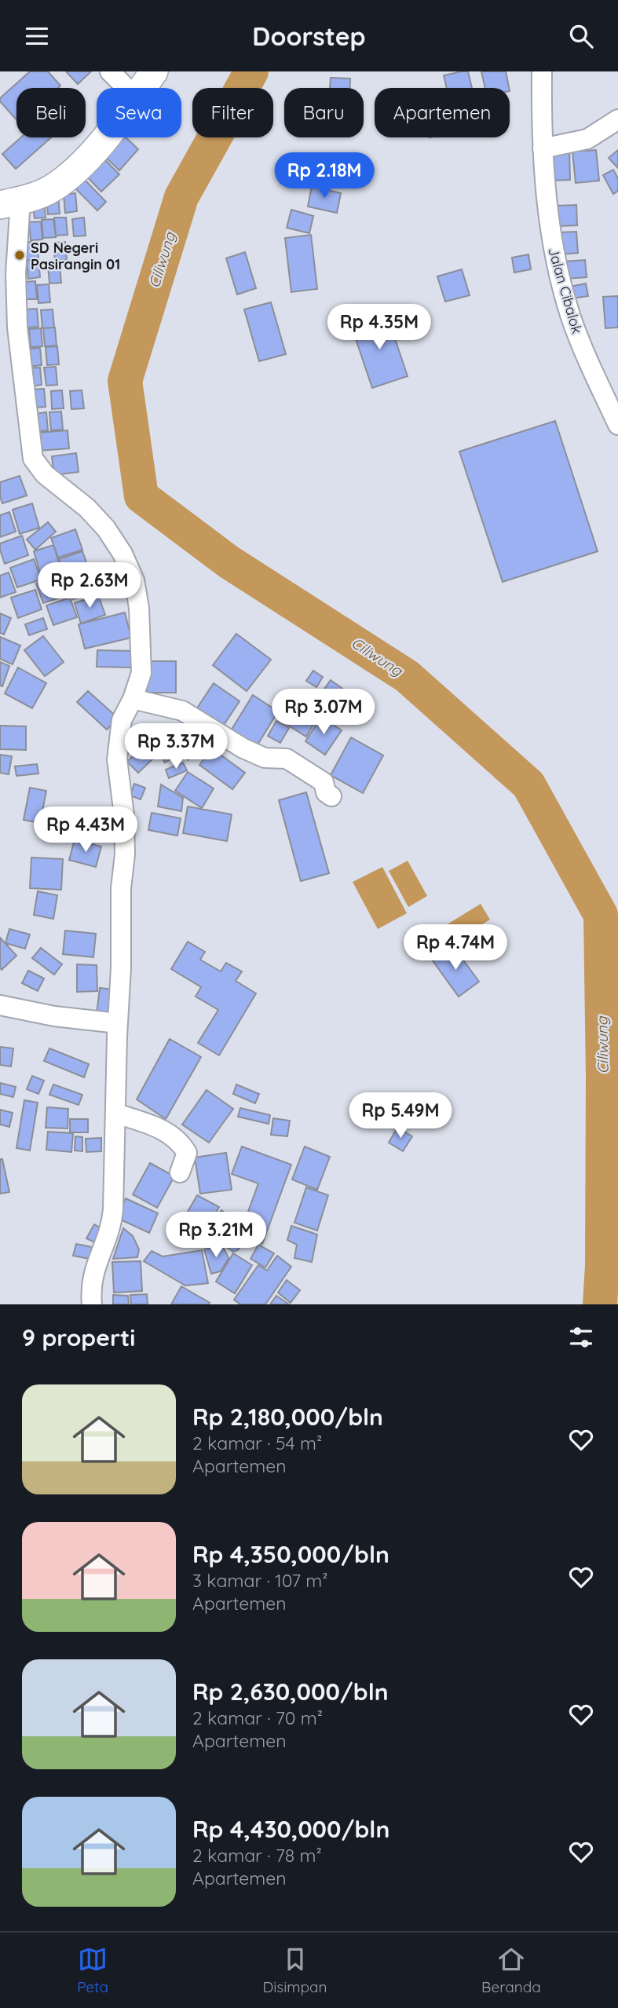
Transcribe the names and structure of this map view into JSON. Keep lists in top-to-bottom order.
{
  "streets": {
    "street": ["Jalan Cibalok"]
  },
  "water": ["Ciliwung"],
  "places": ["SD Negeri Pasirangin 01"],
  "page": {
    "header": "Doorstep",
    "chip": [
      "Beli",
      "Sewa",
      "Filter",
      "Baru",
      "Apartemen"
    ],
    "price": [
      "Rp 2.18M",
      "Rp 4.35M",
      "Rp 2.63M",
      "Rp 3.07M",
      "Rp 3.37M",
      "Rp 4.43M",
      "Rp 4.74M",
      "Rp 5.49M",
      "Rp 3.21M"
    ],
    "heading": "9 properti",
    "list": [
      {
        "name": "Rp 2,180,000/bln",
        "note": "2 kamar · 54 m² · Apartemen"
      },
      {
        "name": "Rp 4,350,000/bln",
        "note": "3 kamar · 107 m² · Apartemen"
      },
      {
        "name": "Rp 2,630,000/bln",
        "note": "2 kamar · 70 m² · Apartemen"
      },
      {
        "name": "Rp 4,430,000/bln",
        "note": "2 kamar · 78 m² · Apartemen"
      }
    ],
    "tabs": ["Peta", "Disimpan", "Beranda"]
  }
}
